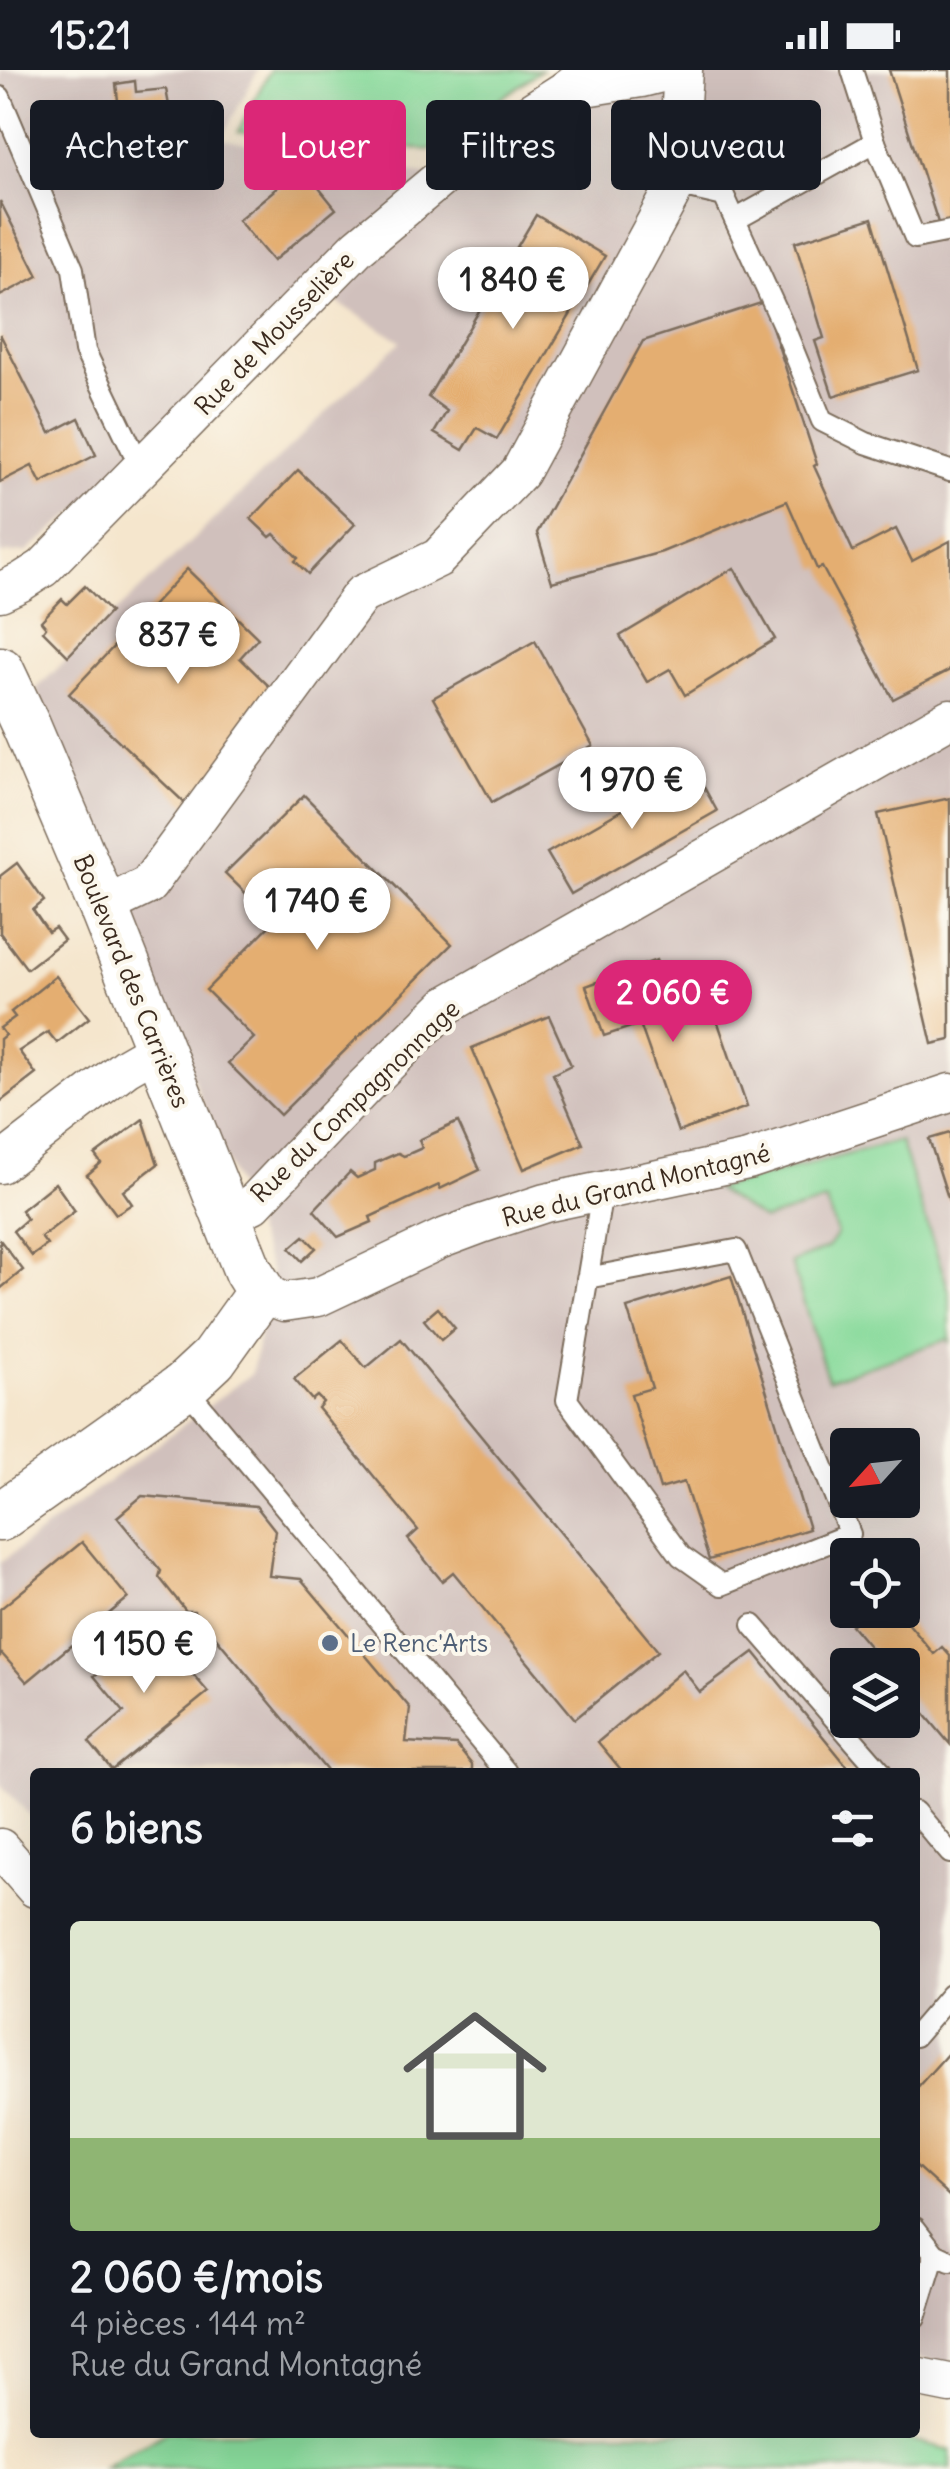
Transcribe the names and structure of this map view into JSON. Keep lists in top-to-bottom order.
{
  "streets": {
    "street": [
      "Rue de Mousselière",
      "Boulevard des Carrières",
      "Rue du Compagnonnage",
      "Rue du Grand Montagné"
    ]
  },
  "crossings": [
    ["Boulevard des Carrières", "Rue du Compagnonnage"],
    ["Boulevard des Carrières", "Rue du Grand Montagné"]
  ],
  "places": ["Le Renc'Arts"],
  "north": "bottom left",
  "page": {
    "status": "15:21",
    "chip": [
      "Acheter",
      "Louer",
      "Filtres",
      "Nouveau"
    ],
    "price": [
      "1 840 €",
      "837 €",
      "1 970 €",
      "1 740 €",
      "2 060 €",
      "1 150 €"
    ],
    "heading": "6 biens",
    "list": [
      {
        "name": "2 060 €/mois",
        "note": "4 pièces · 144 m² · Rue du Grand Montagné"
      }
    ]
  }
}
